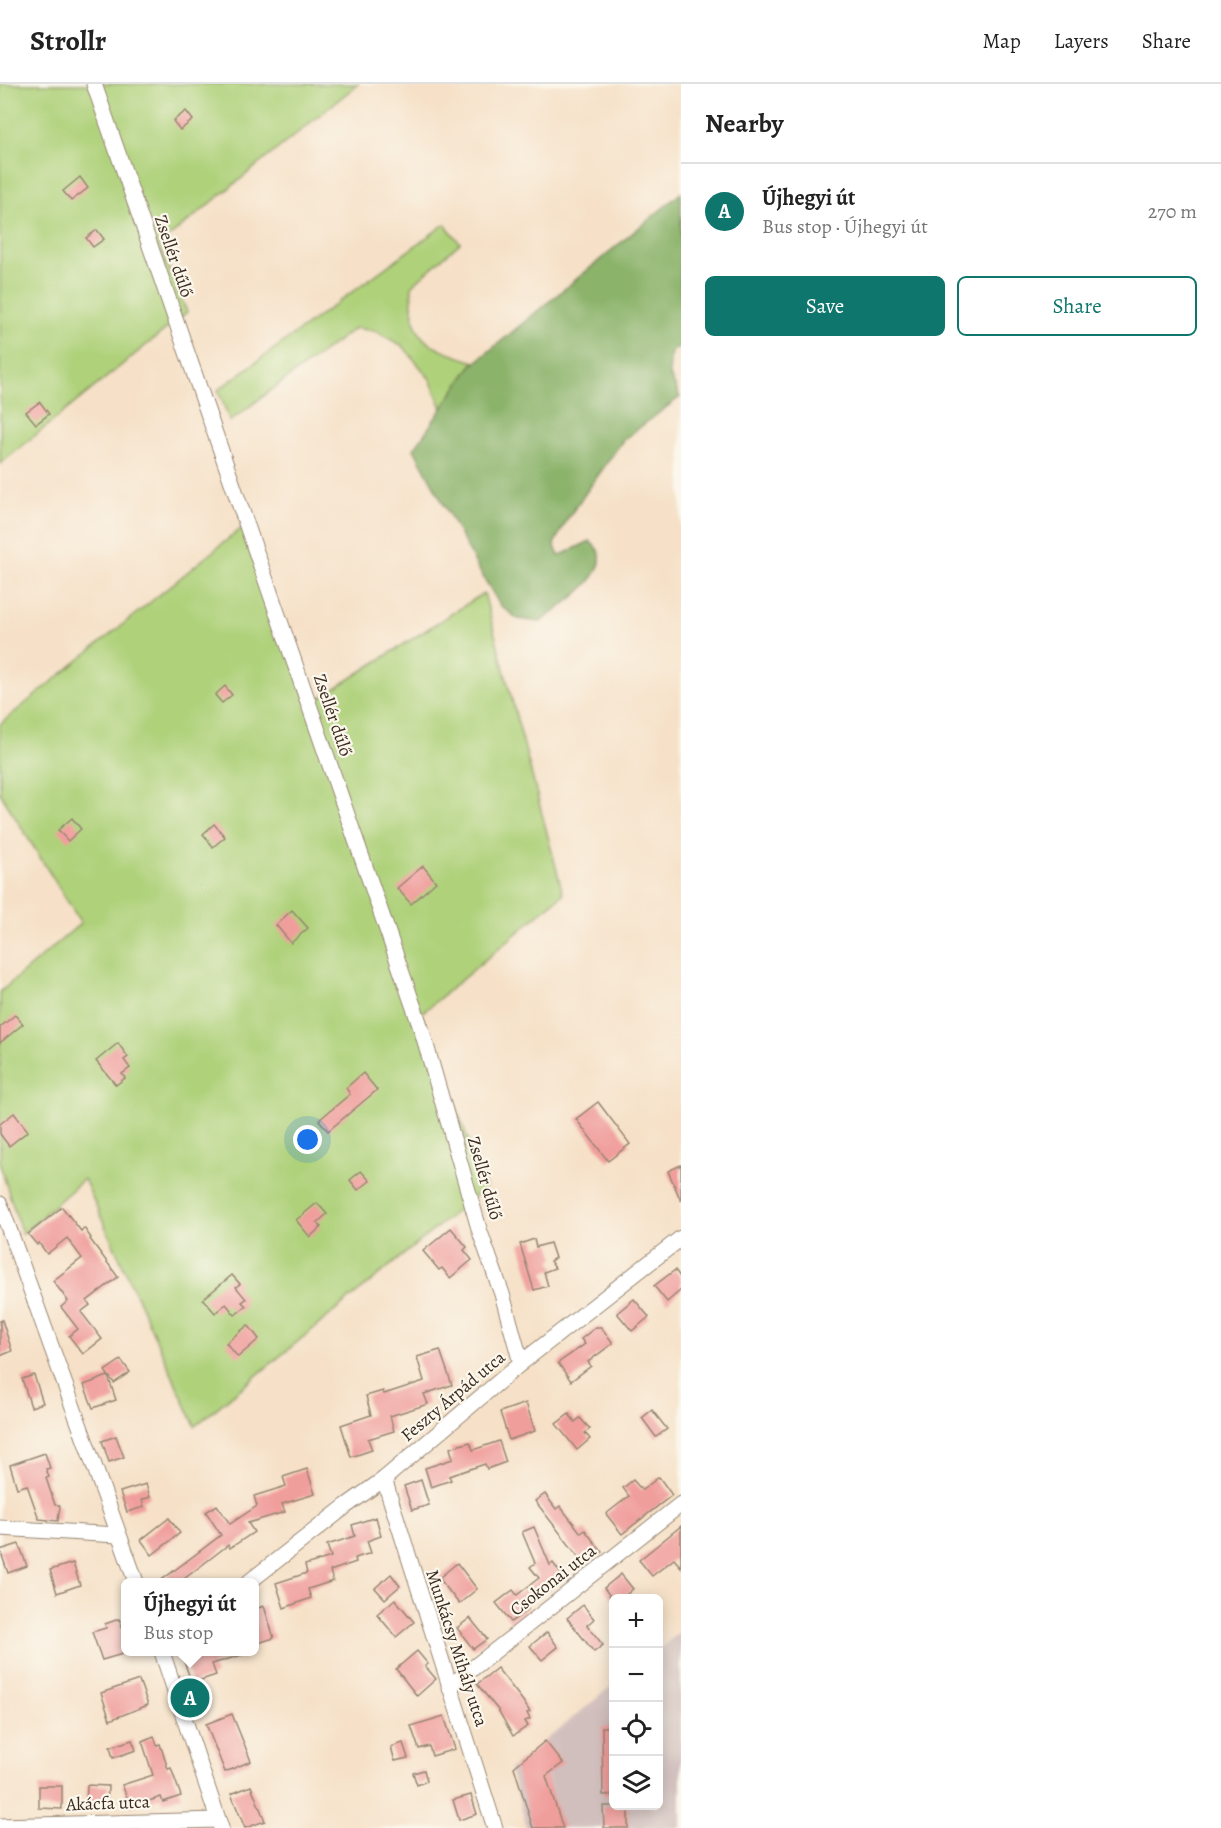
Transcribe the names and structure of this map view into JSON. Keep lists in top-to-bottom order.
{
  "streets": {
    "street": [
      "Zsellér dűlő",
      "Feszty Árpád utca",
      "Csokonai utca",
      "Munkácsy Mihály utca",
      "Akácfa utca"
    ]
  },
  "crossings": [
    ["Zsellér dűlő", "Feszty Árpád utca"],
    ["Feszty Árpád utca", "Munkácsy Mihály utca"],
    ["Csokonai utca", "Munkácsy Mihály utca"]
  ],
  "page": {
    "header": "Strollr",
    "nav": ["Map", "Layers", "Share"],
    "heading": "Nearby",
    "list": [
      {
        "mark": "A",
        "name": "Újhegyi út",
        "note": "Bus stop · Újhegyi út",
        "value": "270 m"
      }
    ],
    "buttons": ["Save", "Share"],
    "popup": ["Újhegyi út", "Bus stop"],
    "map_buttons": ["+", "−"],
    "pins": "A"
  }
}
